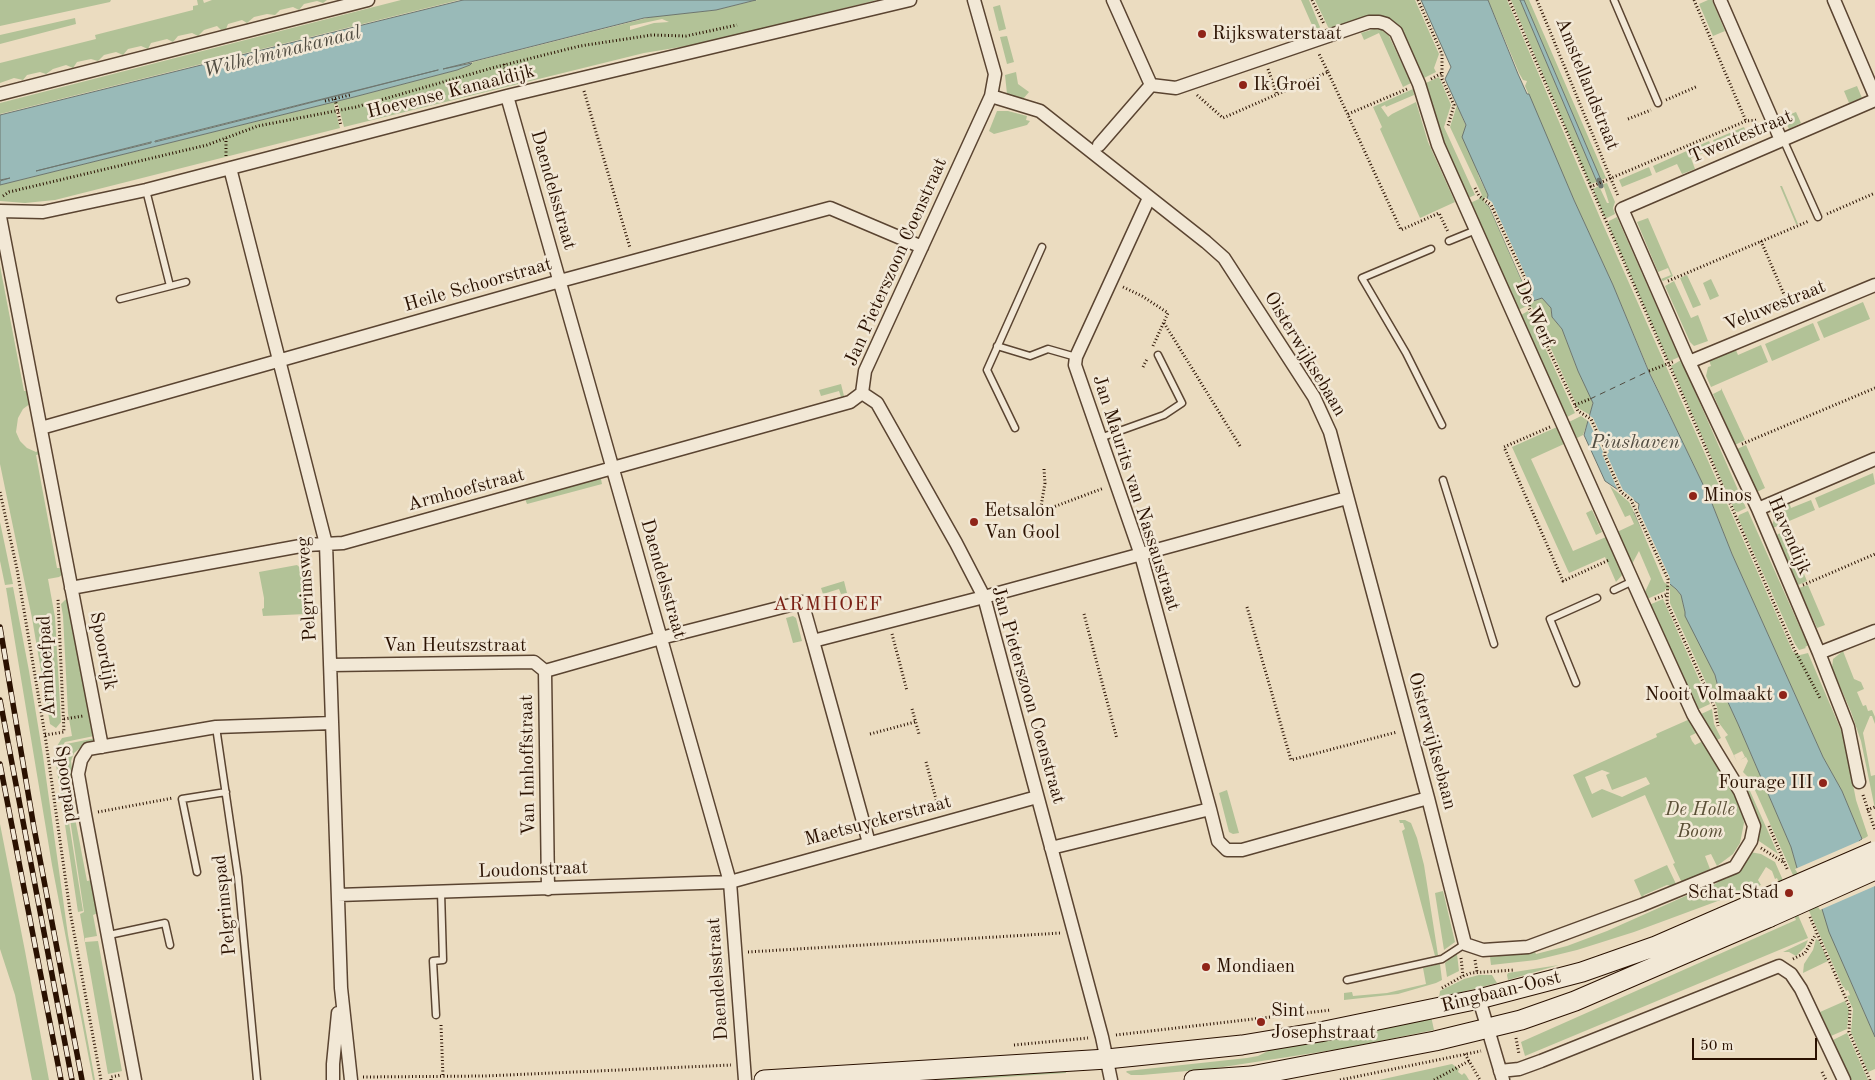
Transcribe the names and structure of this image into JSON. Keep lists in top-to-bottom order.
{
  "streets": {
    "main road": ["Ringbaan-Oost"],
    "street": [
      "Hoevense Kanaaldijk",
      "Twentestraat",
      "Daendelsstraat",
      "Jan Pieterszoon Coenstraat",
      "Heile Schoorstraat",
      "Veluwestraat",
      "De Werf",
      "Oisterwijksebaan",
      "Armhoefstraat",
      "Jan Maurits van Nassaustraat",
      "Havendijk",
      "Pelgrimsweg",
      "Van Heutszstraat",
      "Spoordijk",
      "Van Imhoffstraat",
      "Maetsuyckerstraat",
      "Loudonstraat"
    ],
    "lane": ["Pelgrimspad"],
    "path": ["Amstellandstraat", "Armhoefpad", "Spoorpad"]
  },
  "crossings": [
    ["Hoevense Kanaaldijk", "Daendelsstraat"],
    ["Hoevense Kanaaldijk", "Pelgrimsweg"],
    ["Twentestraat", "Havendijk"],
    ["Daendelsstraat", "Heile Schoorstraat"],
    ["Daendelsstraat", "Armhoefstraat"],
    ["Daendelsstraat", "Van Heutszstraat"],
    ["Daendelsstraat", "Maetsuyckerstraat"],
    ["Daendelsstraat", "Loudonstraat"],
    ["Jan Pieterszoon Coenstraat", "Heile Schoorstraat"],
    ["Jan Pieterszoon Coenstraat", "Oisterwijksebaan"],
    ["Jan Pieterszoon Coenstraat", "Armhoefstraat"],
    ["Jan Pieterszoon Coenstraat", "Maetsuyckerstraat"],
    ["Jan Pieterszoon Coenstraat", "Ringbaan-Oost"],
    ["Heile Schoorstraat", "Pelgrimsweg"],
    ["Heile Schoorstraat", "Spoordijk"],
    ["Veluwestraat", "Havendijk"],
    ["De Werf", "Ringbaan-Oost"],
    ["Oisterwijksebaan", "Jan Maurits van Nassaustraat"],
    ["Oisterwijksebaan", "Ringbaan-Oost"],
    ["Armhoefstraat", "Pelgrimsweg"],
    ["Armhoefstraat", "Spoordijk"],
    ["Armhoefstraat", "Armhoefpad"],
    ["Pelgrimsweg", "Van Heutszstraat"],
    ["Pelgrimsweg", "Loudonstraat"],
    ["Van Heutszstraat", "Van Imhoffstraat"],
    ["Spoordijk", "Armhoefpad"],
    ["Armhoefpad", "Spoorpad"],
    ["Van Imhoffstraat", "Loudonstraat"],
    ["Maetsuyckerstraat", "Loudonstraat"]
  ],
  "districts": ["ARMHOEF"],
  "water": ["Wilhelminakanaal", "Piushaven"],
  "parks": ["De Holle Boom"],
  "places": [
    "Rijkswaterstaat",
    "Ik Groei",
    "Minos",
    "Eetsalon Van Gool",
    "Nooit Volmaakt",
    "Fourage III",
    "Schat-Stad",
    "Mondiaen",
    "Sint Josephstraat"
  ],
  "scale_bar": "50 m"
}
